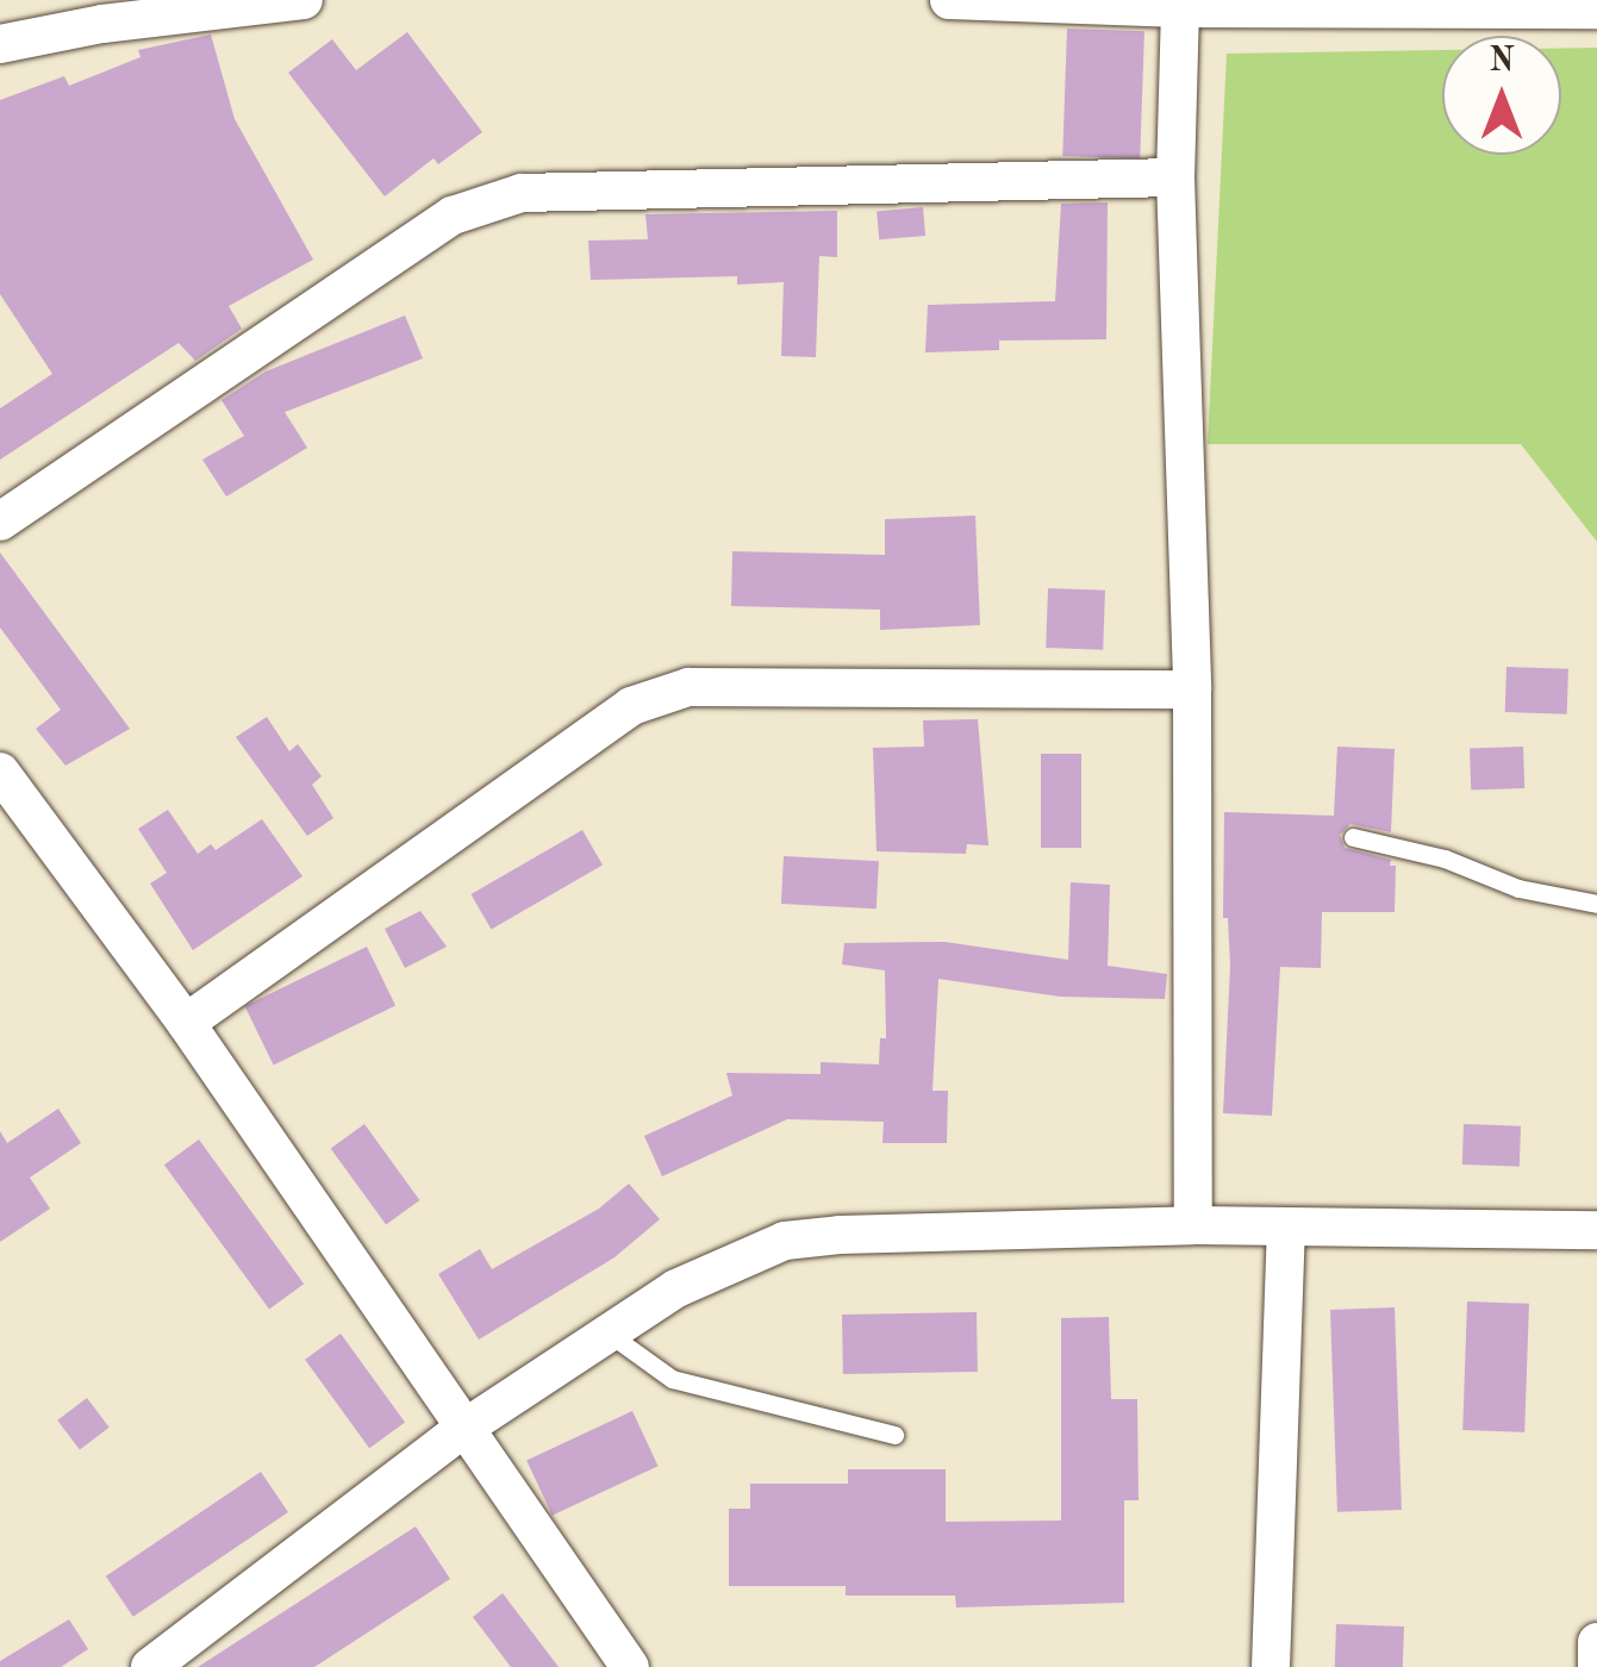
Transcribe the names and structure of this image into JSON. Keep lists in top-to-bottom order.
{
  "north": "top"
}
